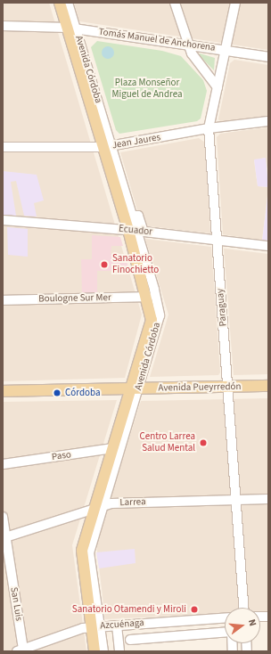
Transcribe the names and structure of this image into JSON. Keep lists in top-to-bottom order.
{
  "streets": {
    "main road": ["Avenida Córdoba", "Avenida Pueyrredón"],
    "street": [
      "Tomás Manuel de Anchorena",
      "Jean Jaures",
      "Ecuador",
      "Boulogne Sur Mer",
      "Paraguay",
      "Paso",
      "Larrea",
      "San Luis",
      "Azcuénaga"
    ]
  },
  "crossings": [
    ["Tomás Manuel de Anchorena", "Avenida Córdoba"],
    ["Tomás Manuel de Anchorena", "Paraguay"],
    ["Avenida Córdoba", "Jean Jaures"],
    ["Avenida Córdoba", "Ecuador"],
    ["Avenida Córdoba", "Boulogne Sur Mer"],
    ["Avenida Córdoba", "Avenida Pueyrredón"],
    ["Avenida Córdoba", "Paso"],
    ["Avenida Córdoba", "Larrea"],
    ["Avenida Córdoba", "Azcuénaga"],
    ["Jean Jaures", "Paraguay"],
    ["Ecuador", "Paraguay"],
    ["Paraguay", "Avenida Pueyrredón"],
    ["Paraguay", "Larrea"],
    ["Larrea", "San Luis"],
    ["San Luis", "Azcuénaga"]
  ],
  "parks": ["Plaza Monseñor Miguel de Andrea"],
  "places": [
    "Sanatorio Finochietto",
    "Córdoba",
    "Centro Larrea Salud Mental",
    "Sanatorio Otamendi y Miroli"
  ],
  "north": "right"
}
